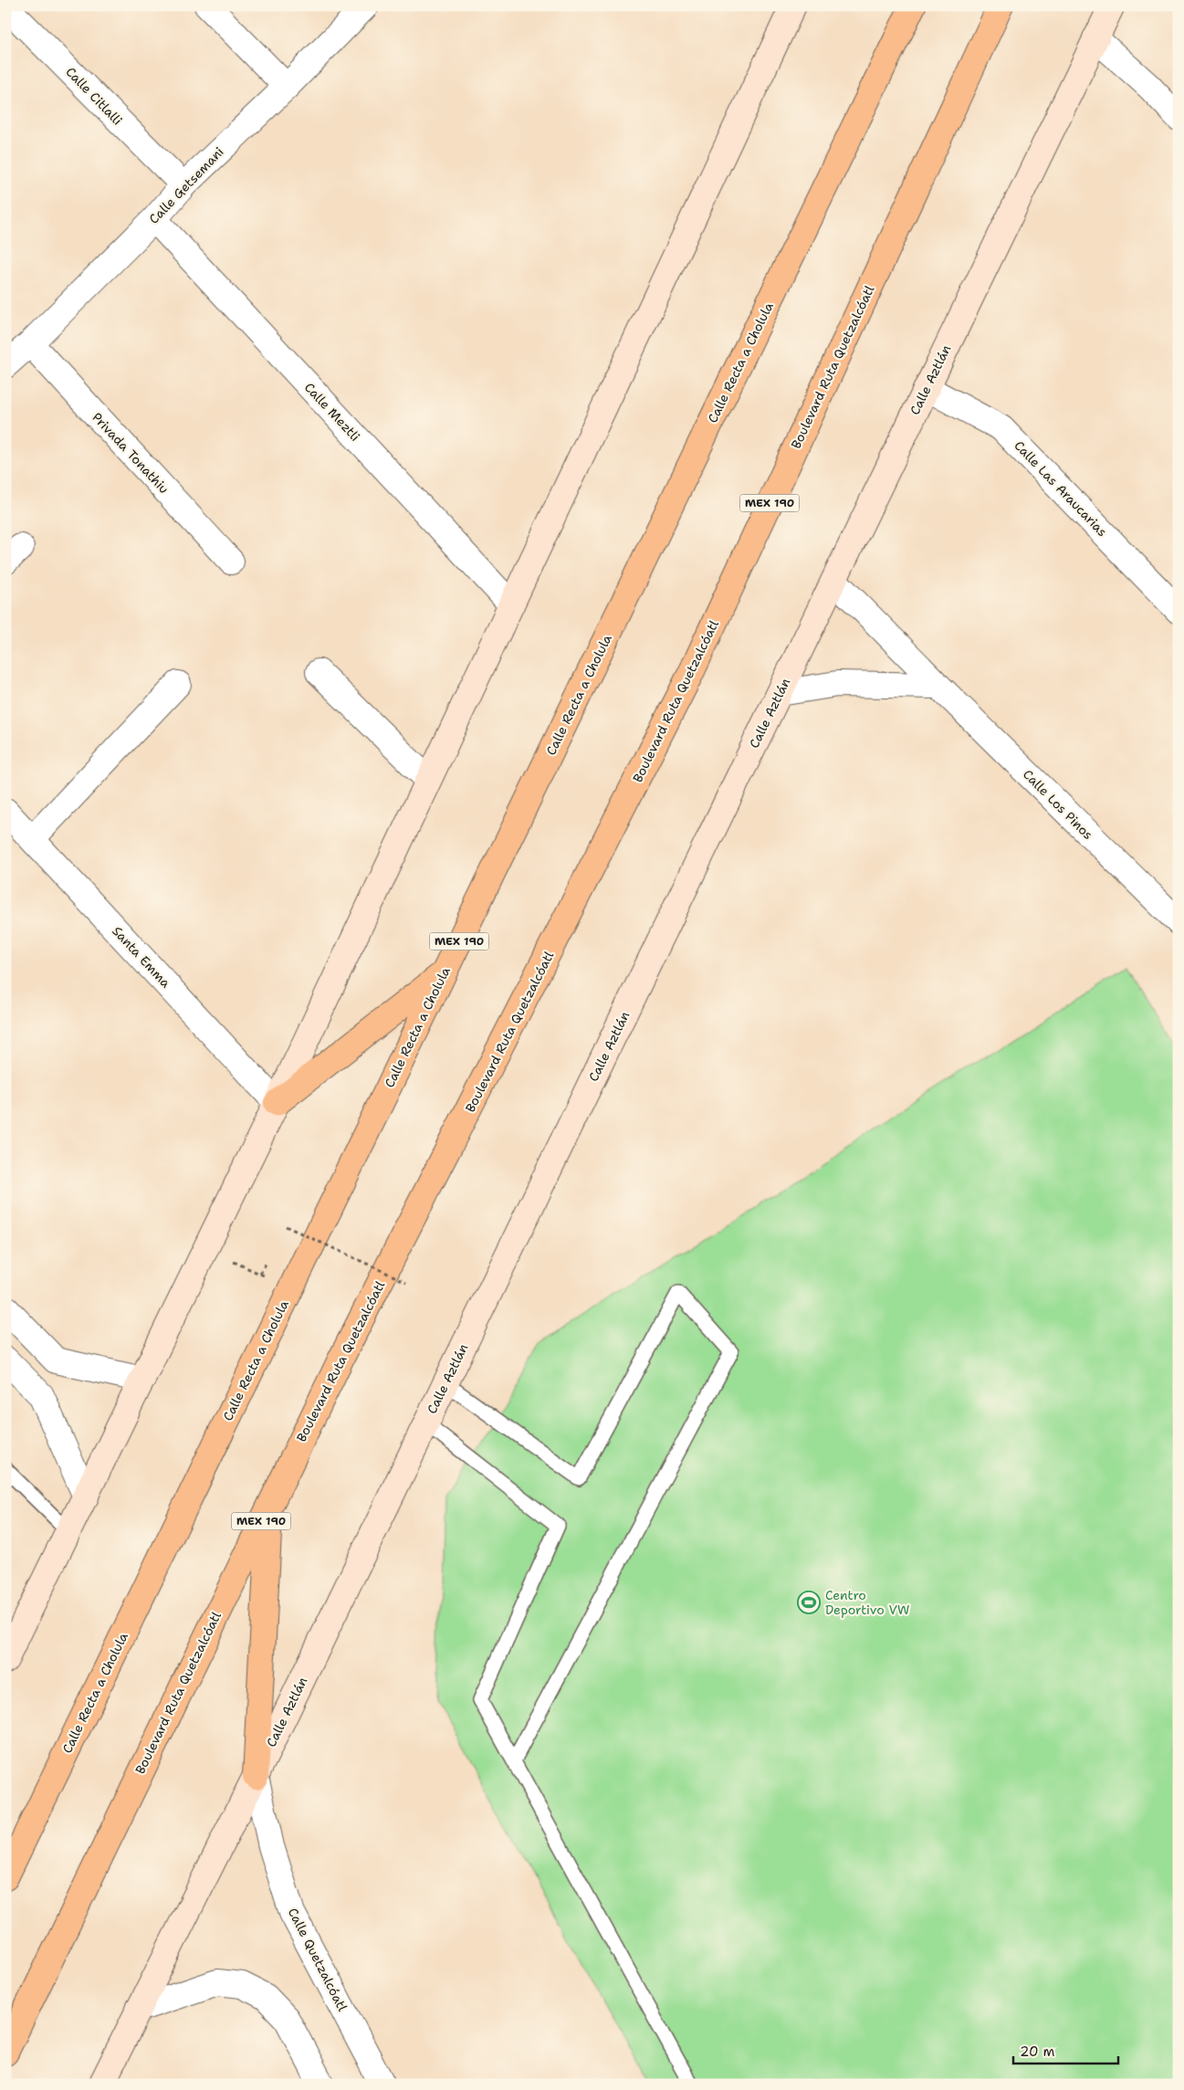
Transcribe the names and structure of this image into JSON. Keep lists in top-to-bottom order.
{
  "streets": {
    "main road": [
      "Calle Recta a Cholula",
      "Boulevard Ruta Quetzalcóatl",
      "Calle Aztlán",
      "MEX 190"
    ],
    "street": [
      "Calle Citlalli",
      "Calle Getsemani",
      "Calle Meztli",
      "Privada Tonathiu",
      "Calle Las Araucarias",
      "Calle Los Pinos",
      "Santa Emma",
      "Calle Quetzalcóatl"
    ]
  },
  "crossings": [
    ["Calle Citlalli", "Calle Getsemani"],
    ["Calle Getsemani", "Calle Meztli"],
    ["Calle Getsemani", "Privada Tonathiu"],
    ["Calle Aztlán", "Calle Las Araucarias"],
    ["Calle Aztlán", "Calle Los Pinos"],
    ["Calle Aztlán", "Calle Quetzalcóatl"]
  ],
  "places": {
    "sports": ["Centro Deportivo VW"]
  },
  "scale_bar": "20 m"
}
